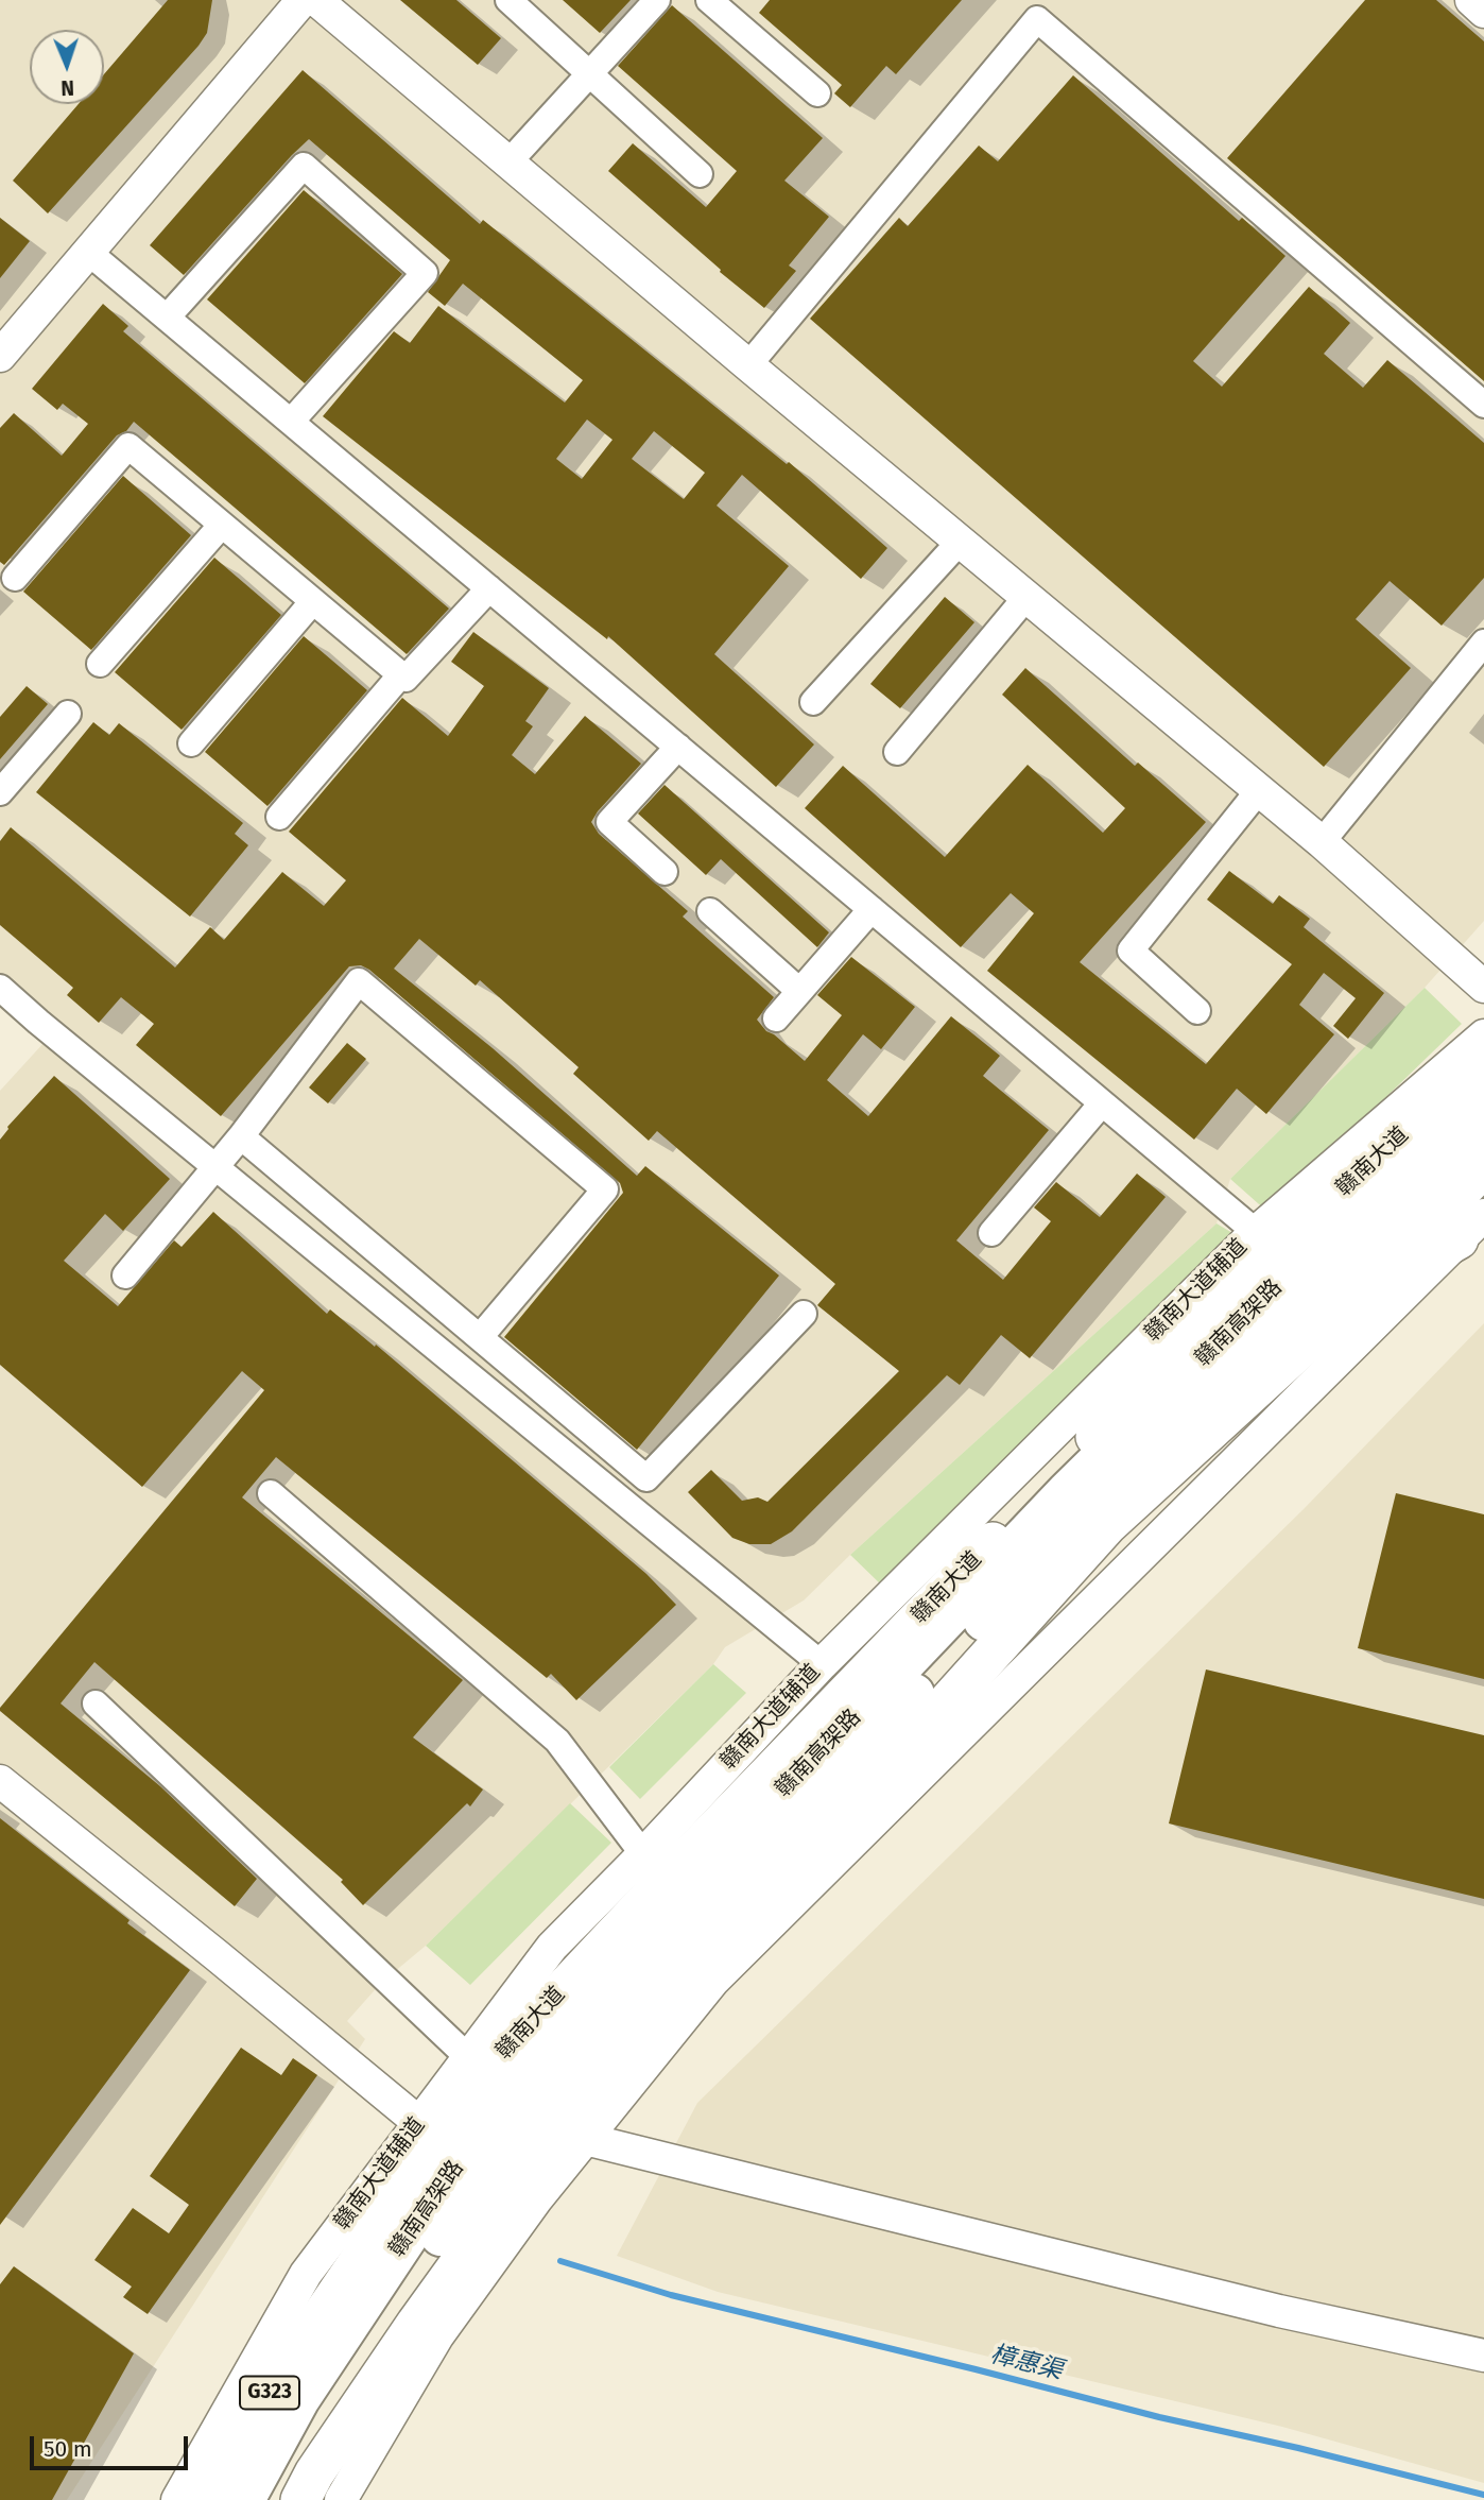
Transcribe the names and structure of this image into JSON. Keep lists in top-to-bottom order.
{
  "streets": {
    "highway": ["赣南高架路"],
    "main road": ["赣南大道", "G323"],
    "street": ["赣南大道辅道"]
  },
  "crossings": [
    ["赣南大道", "赣南大道辅道"]
  ],
  "water": ["樟惠渠"],
  "scale_bar": "50 m",
  "north": "bottom"
}
